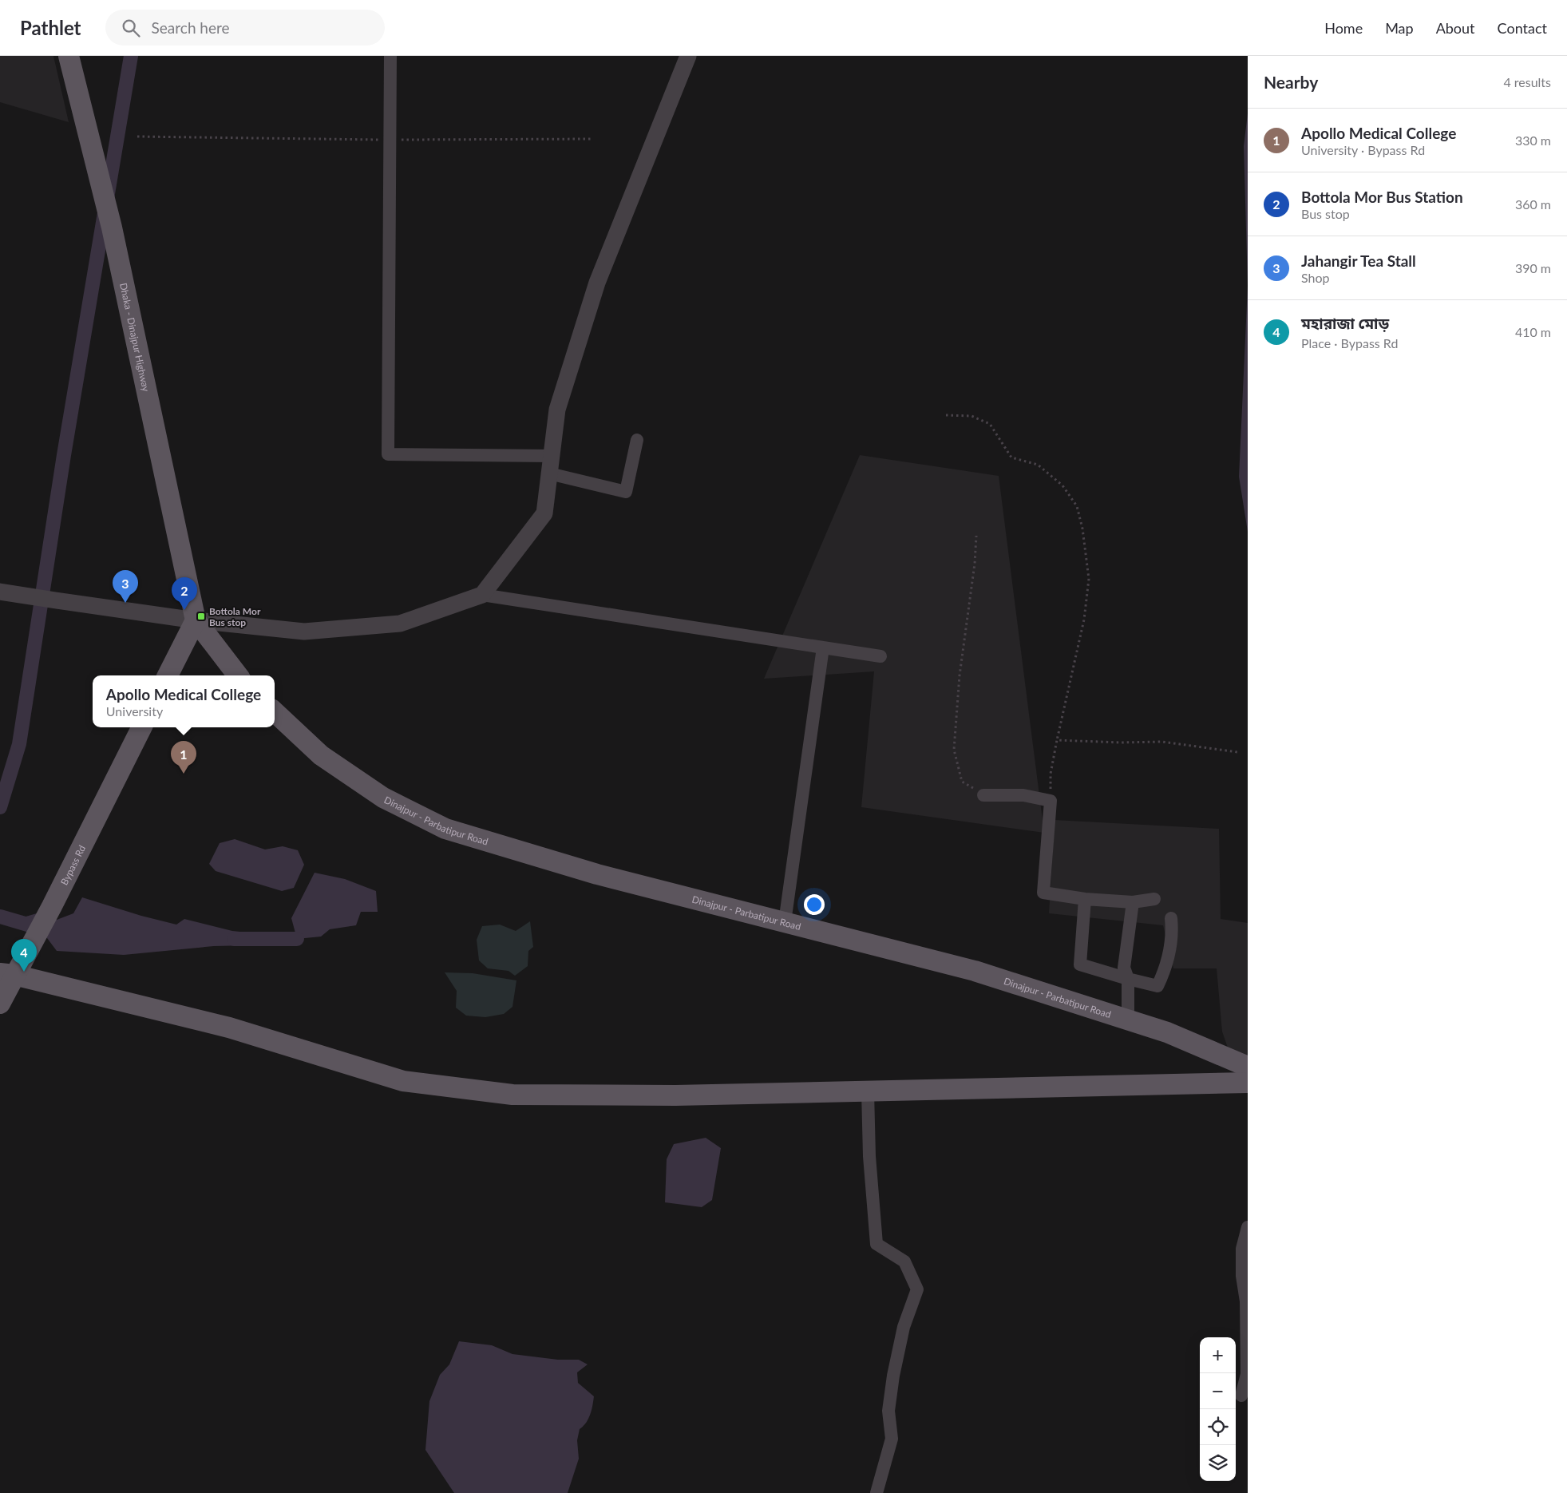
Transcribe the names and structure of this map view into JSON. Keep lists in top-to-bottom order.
{
  "streets": {
    "main road": ["Dhaka - Dinajpur Highway", "Dinajpur - Parbatipur Road", "Bypass Rd"]
  },
  "places": {
    "transit": ["Bottola Mor Bus stop"]
  },
  "page": {
    "header": "Pathlet",
    "search": "Search here",
    "nav": [
      "Home",
      "Map",
      "About",
      "Contact"
    ],
    "heading": ["Nearby", "4 results"],
    "list": [
      {
        "mark": "1",
        "name": "Apollo Medical College",
        "note": "University · Bypass Rd",
        "value": "330 m"
      },
      {
        "mark": "2",
        "name": "Bottola Mor Bus Station",
        "note": "Bus stop",
        "value": "360 m"
      },
      {
        "mark": "3",
        "name": "Jahangir Tea Stall",
        "note": "Shop",
        "value": "390 m"
      },
      {
        "mark": "4",
        "name": "মহারাজা মোড়",
        "note": "Place · Bypass Rd",
        "value": "410 m"
      }
    ],
    "pins": [
      "3",
      "2",
      "1",
      "4"
    ],
    "popup": ["Apollo Medical College", "University"],
    "map_buttons": ["+", "−"]
  }
}
